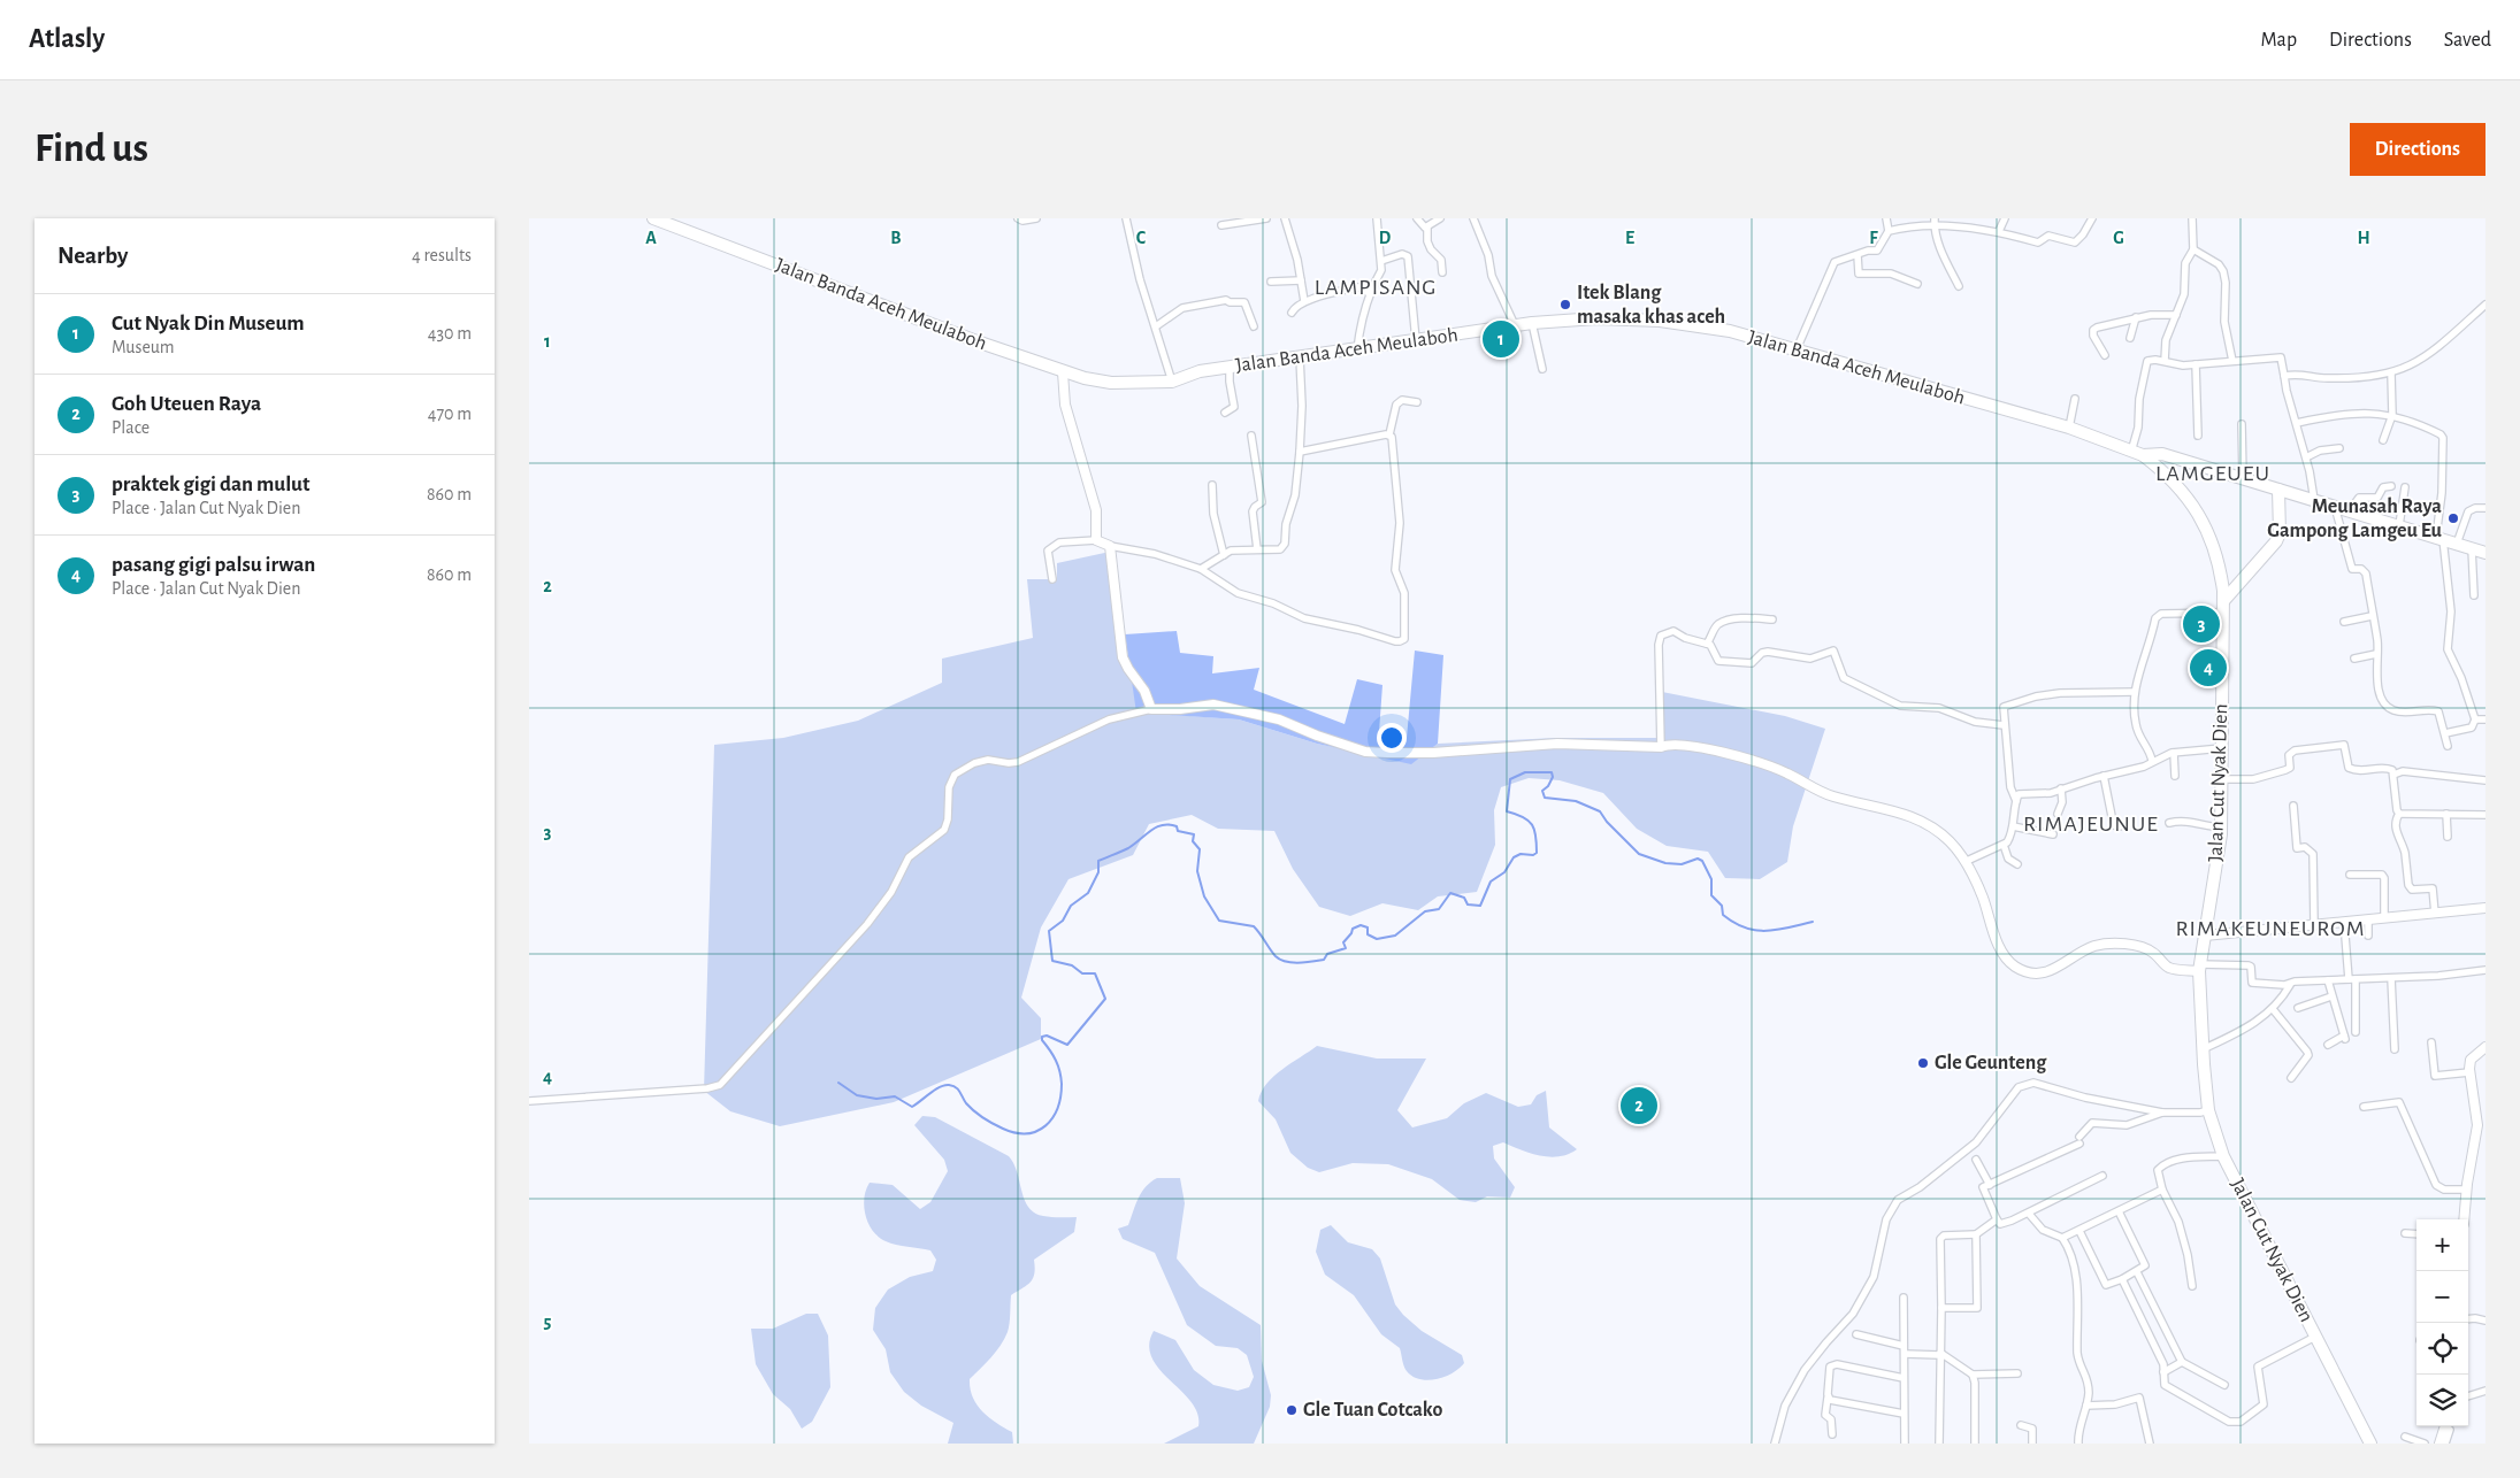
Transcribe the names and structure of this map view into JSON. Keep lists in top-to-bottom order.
{
  "streets": {
    "highway": ["Jalan Banda Aceh Meulaboh", "Jalan Cut Nyak Dien"]
  },
  "crossings": [
    ["Jalan Banda Aceh Meulaboh", "Jalan Cut Nyak Dien"]
  ],
  "districts": [
    "LAMPISANG",
    "LAMGEUEU",
    "RIMAJEUNUE",
    "RIMAKEUNEUROM"
  ],
  "places": [
    "Itek Blang masaka khas aceh",
    "Meunasah Raya Gampong Lamgeu Eu",
    "Gle Geunteng",
    "Gle Tuan Cotcako"
  ],
  "page": {
    "header": "Atlasly",
    "nav": ["Map", "Directions", "Saved"],
    "buttons": "Directions",
    "title": "Find us",
    "heading": ["Nearby", "4 results"],
    "list": [
      {
        "mark": "1",
        "name": "Cut Nyak Din Museum",
        "note": "Museum",
        "value": "430 m"
      },
      {
        "mark": "2",
        "name": "Goh Uteuen Raya",
        "note": "Place",
        "value": "470 m"
      },
      {
        "mark": "3",
        "name": "praktek gigi dan mulut",
        "note": "Place · Jalan Cut Nyak Dien",
        "value": "860 m"
      },
      {
        "mark": "4",
        "name": "pasang gigi palsu irwan",
        "note": "Place · Jalan Cut Nyak Dien",
        "value": "860 m"
      }
    ],
    "pins": [
      "1",
      "3",
      "4",
      "2"
    ],
    "map_buttons": ["+", "−"]
  },
  "grid": {
    "columns": [
      "A",
      "B",
      "C",
      "D",
      "E",
      "F",
      "G",
      "H"
    ],
    "rows": [
      "1",
      "2",
      "3",
      "4",
      "5"
    ]
  }
}
